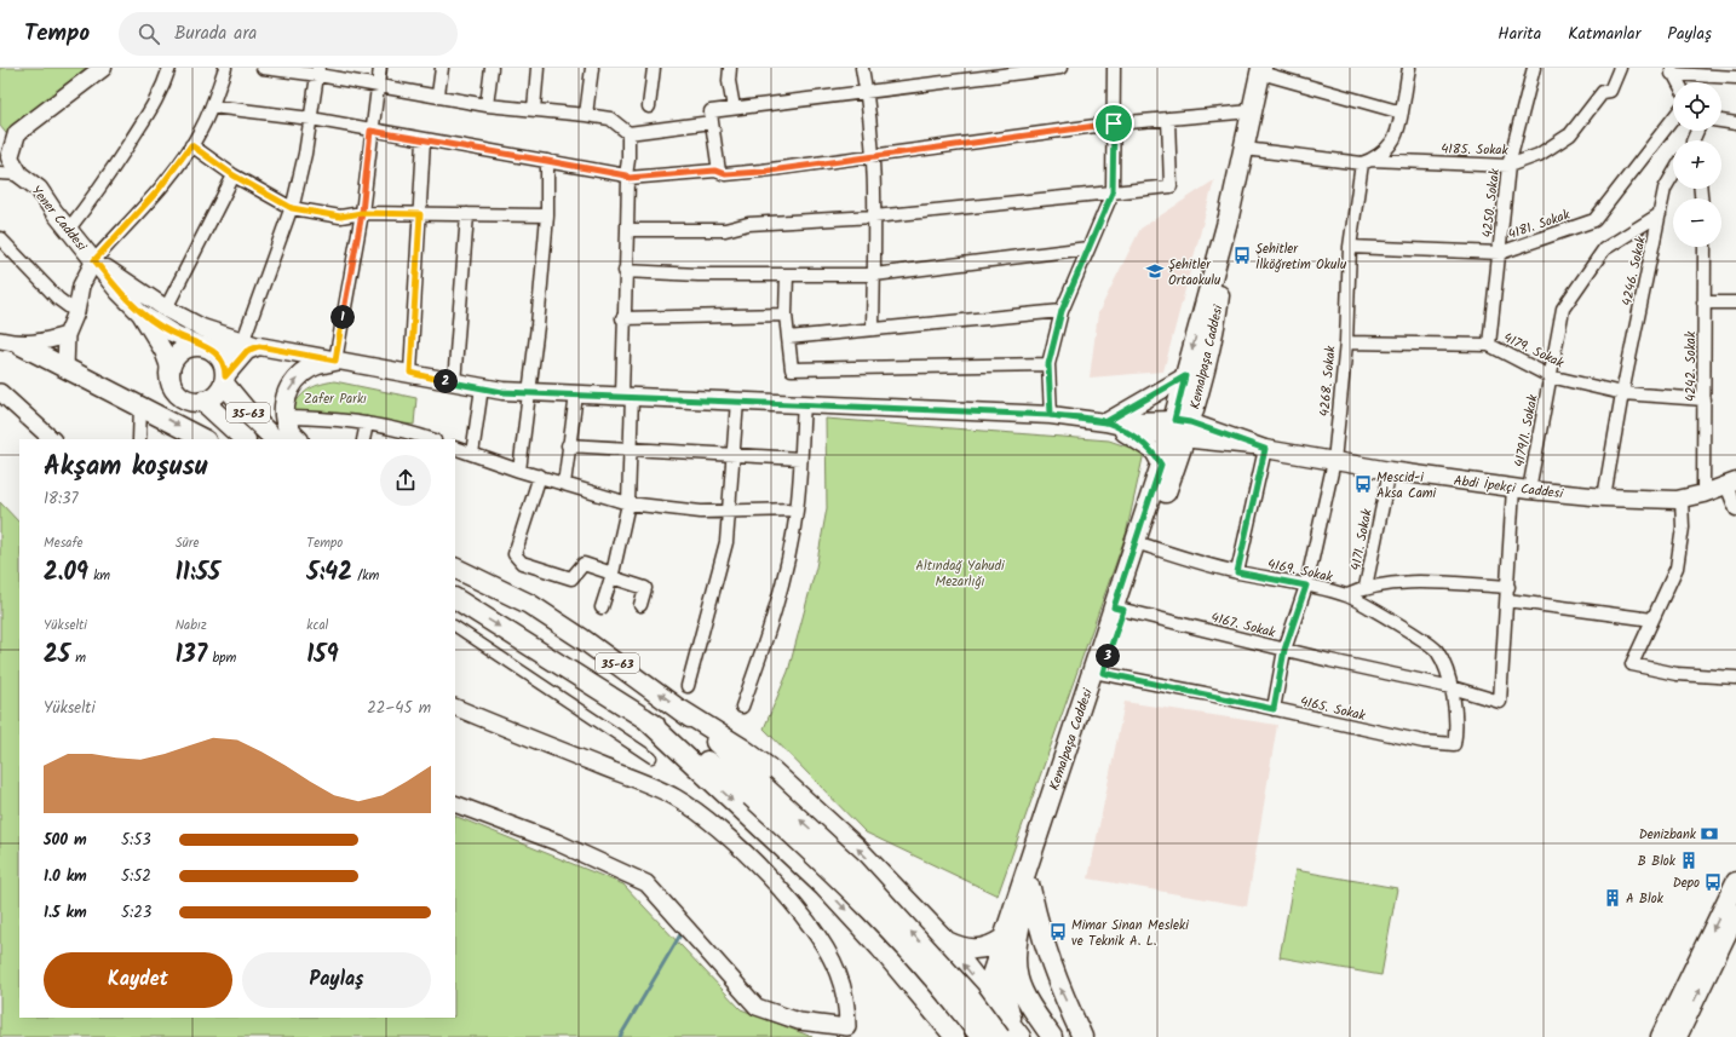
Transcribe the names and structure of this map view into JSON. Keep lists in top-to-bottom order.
{
  "streets": {
    "main road": [
      "Yener Caddesi",
      "Kemalpaşa Caddesi",
      "35-63",
      "Abdi İpekçi Caddesi"
    ],
    "street": [
      "4185. Sokak",
      "4250. Sokak",
      "4181. Sokak",
      "4246. Sokak",
      "4179. Sokak",
      "4242. Sokak",
      "4268. Sokak",
      "4179/1. Sokak",
      "4171. Sokak",
      "4169. Sokak",
      "4167. Sokak",
      "4165. Sokak"
    ]
  },
  "crossings": [
    ["4185. Sokak", "4250. Sokak"],
    ["4185. Sokak", "Kemalpaşa Caddesi"],
    ["4185. Sokak", "4268. Sokak"],
    ["4250. Sokak", "4181. Sokak"],
    ["4250. Sokak", "4179. Sokak"],
    ["Yener Caddesi", "Kemalpaşa Caddesi"],
    ["Yener Caddesi", "35-63"],
    ["Yener Caddesi", "Abdi İpekçi Caddesi"],
    ["4181. Sokak", "4268. Sokak"],
    ["4246. Sokak", "4179. Sokak"],
    ["4246. Sokak", "4179/1. Sokak"],
    ["4246. Sokak", "Abdi İpekçi Caddesi"],
    ["4179. Sokak", "4268. Sokak"],
    ["4179. Sokak", "4179/1. Sokak"],
    ["Kemalpaşa Caddesi", "Abdi İpekçi Caddesi"],
    ["Kemalpaşa Caddesi", "4169. Sokak"],
    ["Kemalpaşa Caddesi", "4167. Sokak"],
    ["Kemalpaşa Caddesi", "4165. Sokak"],
    ["4242. Sokak", "Abdi İpekçi Caddesi"],
    ["4268. Sokak", "Abdi İpekçi Caddesi"],
    ["4268. Sokak", "4169. Sokak"],
    ["4268. Sokak", "4167. Sokak"],
    ["4268. Sokak", "4165. Sokak"],
    ["4179/1. Sokak", "Abdi İpekçi Caddesi"],
    ["4179/1. Sokak", "4167. Sokak"],
    ["Abdi İpekçi Caddesi", "4171. Sokak"],
    ["4169. Sokak", "4167. Sokak"],
    ["4169. Sokak", "4165. Sokak"]
  ],
  "parks": ["Zafer Parkı", "Altındağ Yahudi Mezarlığı"],
  "places": {
    "bus stop": [
      "Şehitler İlköğretim Okulu",
      "Mescid-i Aksa Cami",
      "Depo",
      "Mimar Sinan Mesleki ve Teknik A. L."
    ],
    "school or university": ["Şehitler Ortaokulu"],
    "bank": ["Denizbank"],
    "building": ["B Blok", "A Blok"]
  },
  "page": {
    "header": "Tempo",
    "search": "Burada ara",
    "nav": ["Harita", "Katmanlar", "Paylaş"],
    "map_buttons": ["+", "−"],
    "pins": ["1", "2", "3"],
    "heading": ["Akşam koşusu", "18:37"],
    "stats": [
      ["Mesafe", "2.09 km"],
      ["Süre", "11:55"],
      ["Tempo", "5:42 /km"],
      ["Yükselti", "25 m"],
      ["Nabız", "137 bpm"],
      ["kcal", "159"]
    ],
    "chart": ["Yükselti", "22–45 m"],
    "list": [
      {
        "name": "500 m",
        "note": "5:53"
      },
      {
        "name": "1.0 km",
        "note": "5:52"
      },
      {
        "name": "1.5 km",
        "note": "5:23"
      }
    ],
    "buttons": ["Kaydet", "Paylaş"]
  }
}
